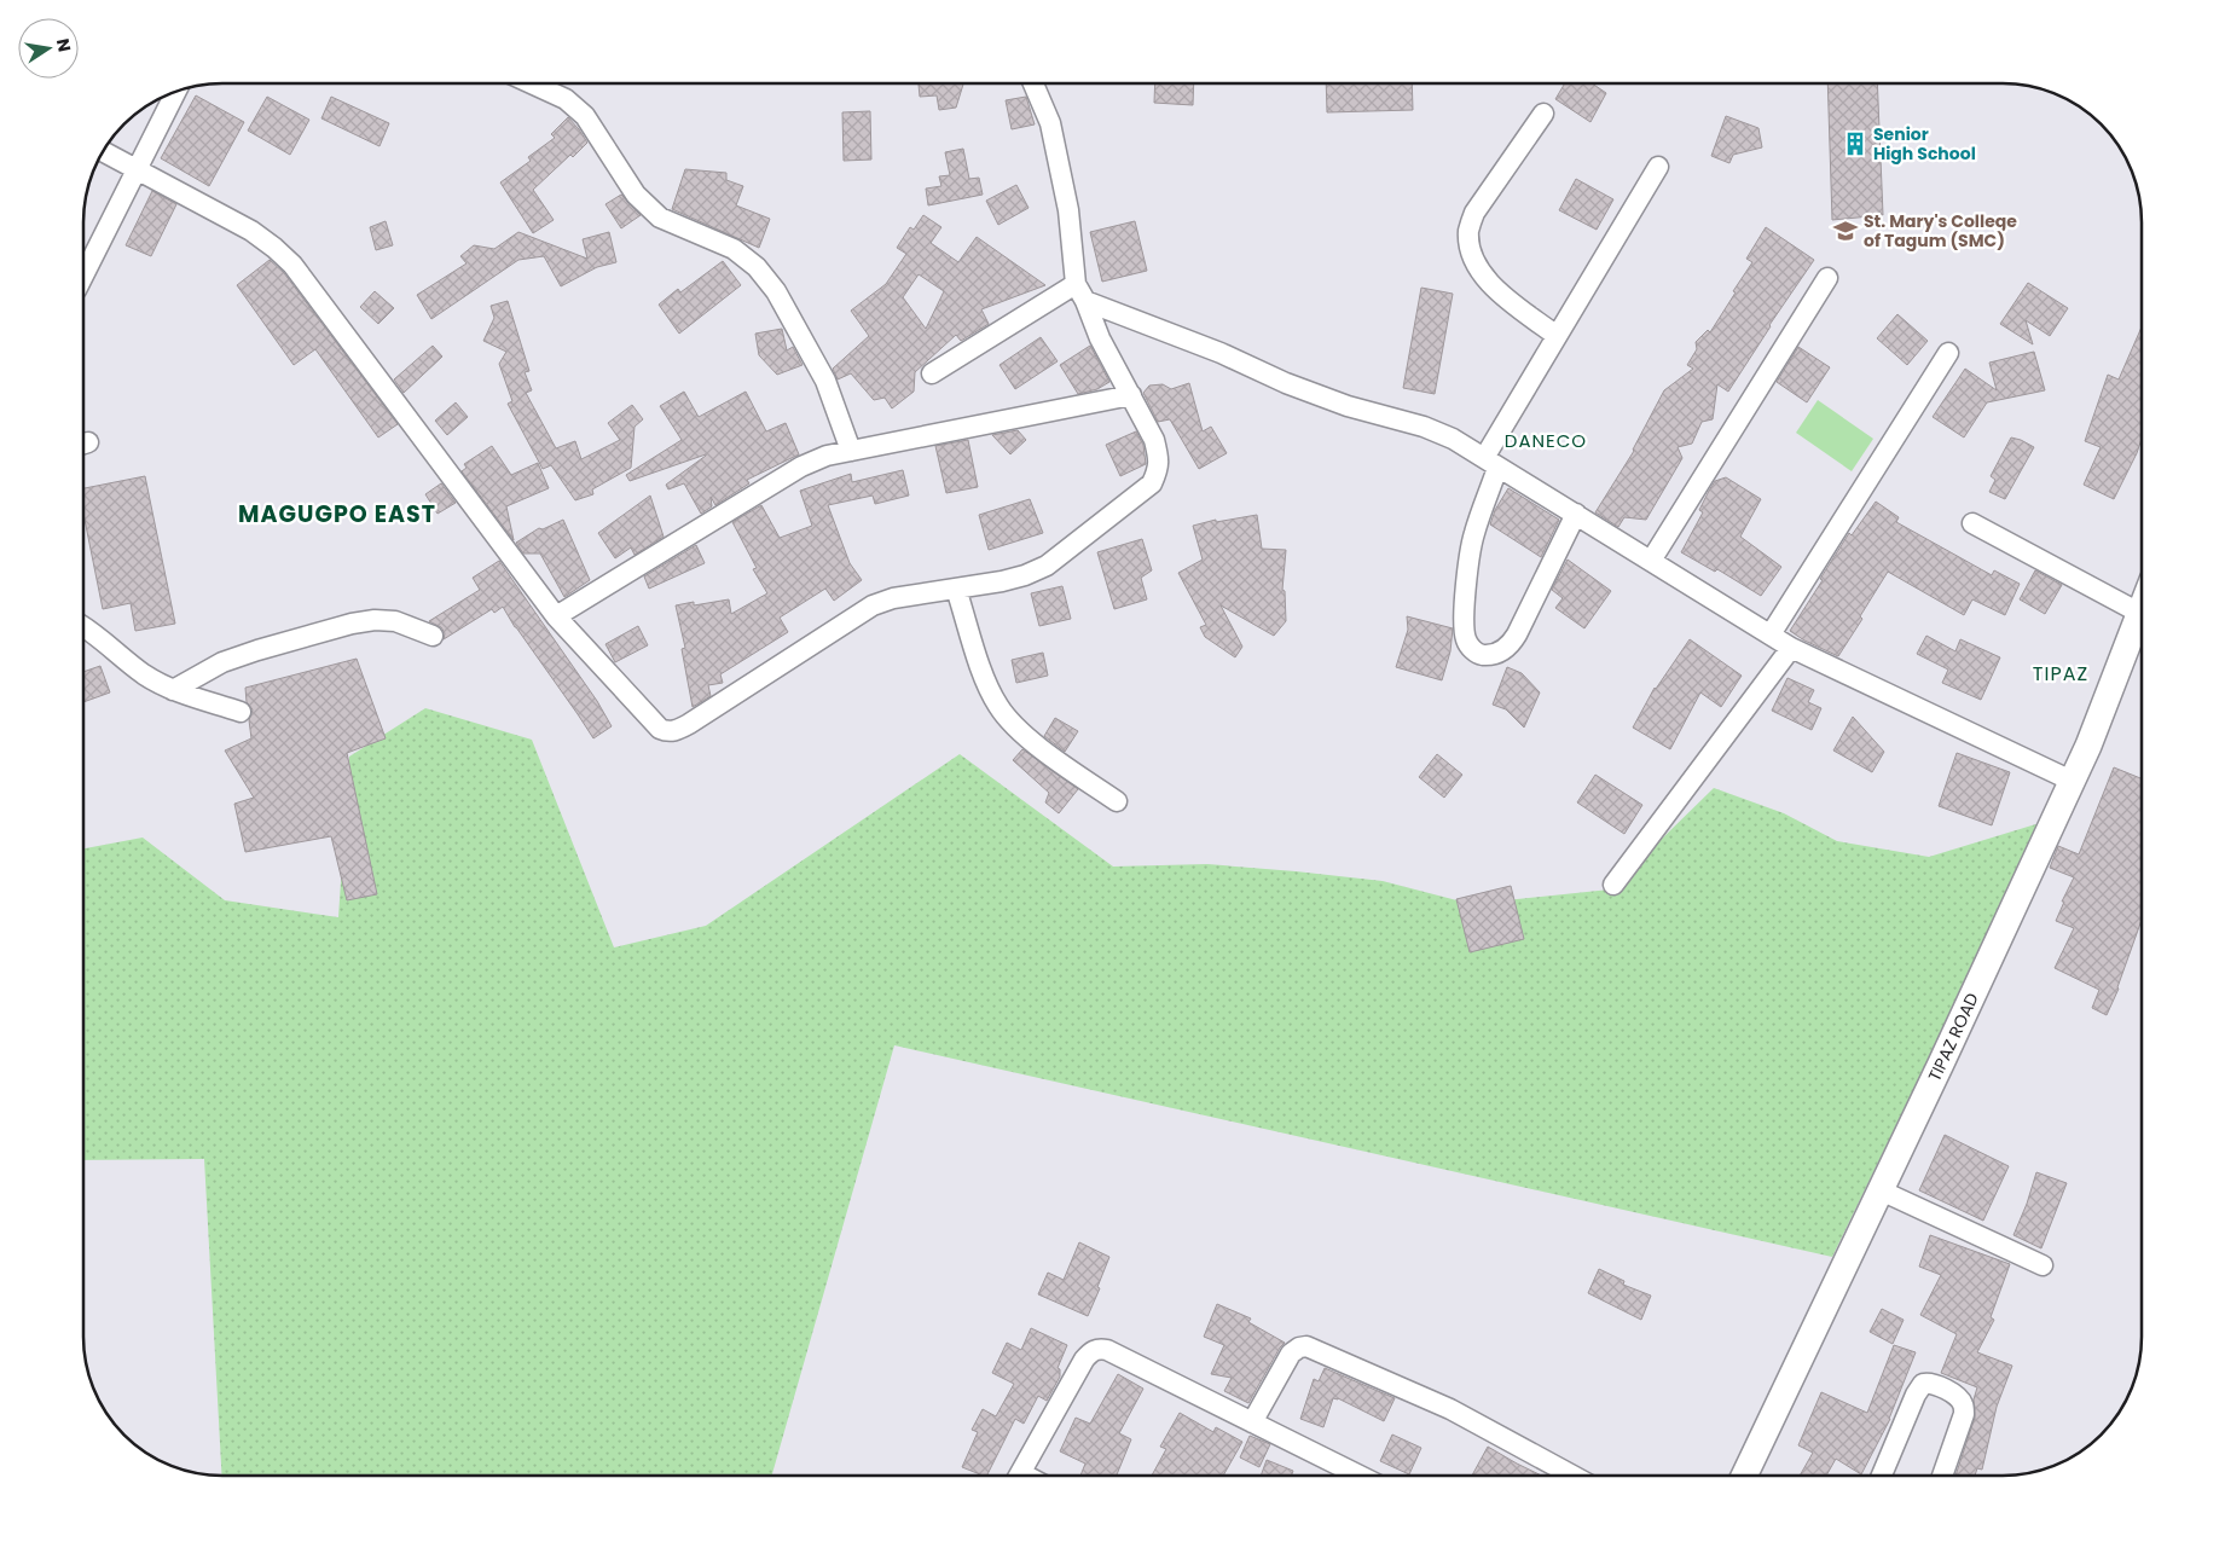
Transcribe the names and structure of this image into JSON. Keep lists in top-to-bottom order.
{
  "streets": {
    "street": ["TIPAZ ROAD"]
  },
  "districts": ["DANECO", "MAGUGPO EAST", "TIPAZ"],
  "places": {
    "building": ["Senior High School"],
    "school or university": ["St. Mary's College of Tagum (SMC)"]
  },
  "north": "right"
}
